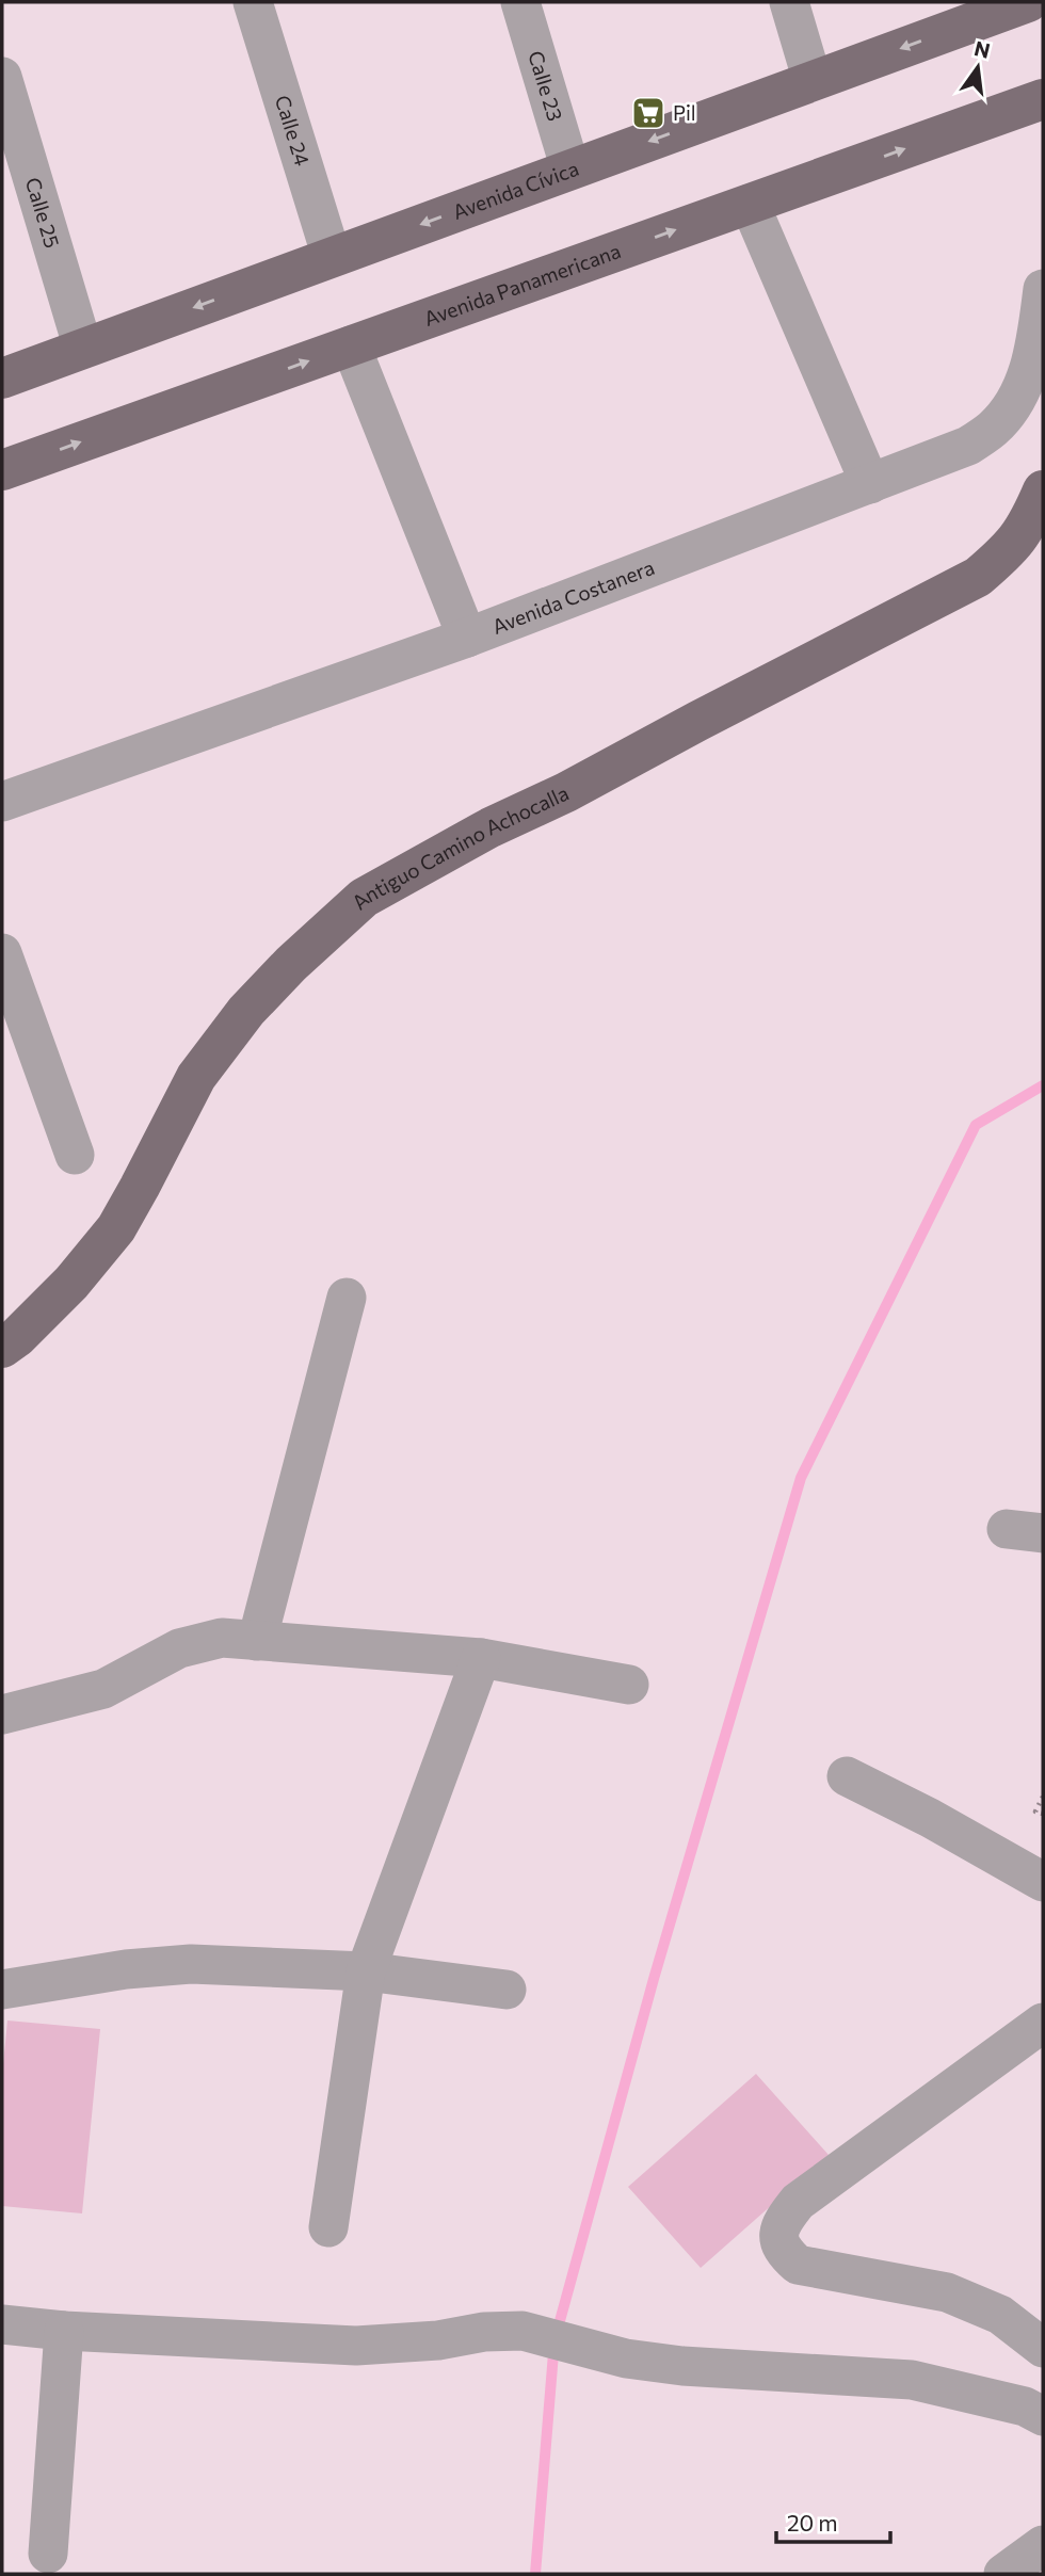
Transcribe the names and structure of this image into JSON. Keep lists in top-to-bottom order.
{
  "streets": {
    "main road": ["Avenida Cívica", "Avenida Panamericana", "Antiguo Camino Achocalla"],
    "street": [
      "Calle 23",
      "Calle 24",
      "Calle 25",
      "Avenida Costanera"
    ]
  },
  "crossings": [
    ["Calle 23", "Avenida Cívica"],
    ["Calle 24", "Avenida Cívica"],
    ["Avenida Cívica", "Calle 25"]
  ],
  "one_way": ["Avenida Cívica", "Avenida Panamericana"],
  "places": {
    "supermarket": ["Pil"]
  },
  "scale_bar": "20 m",
  "north": "top"
}
